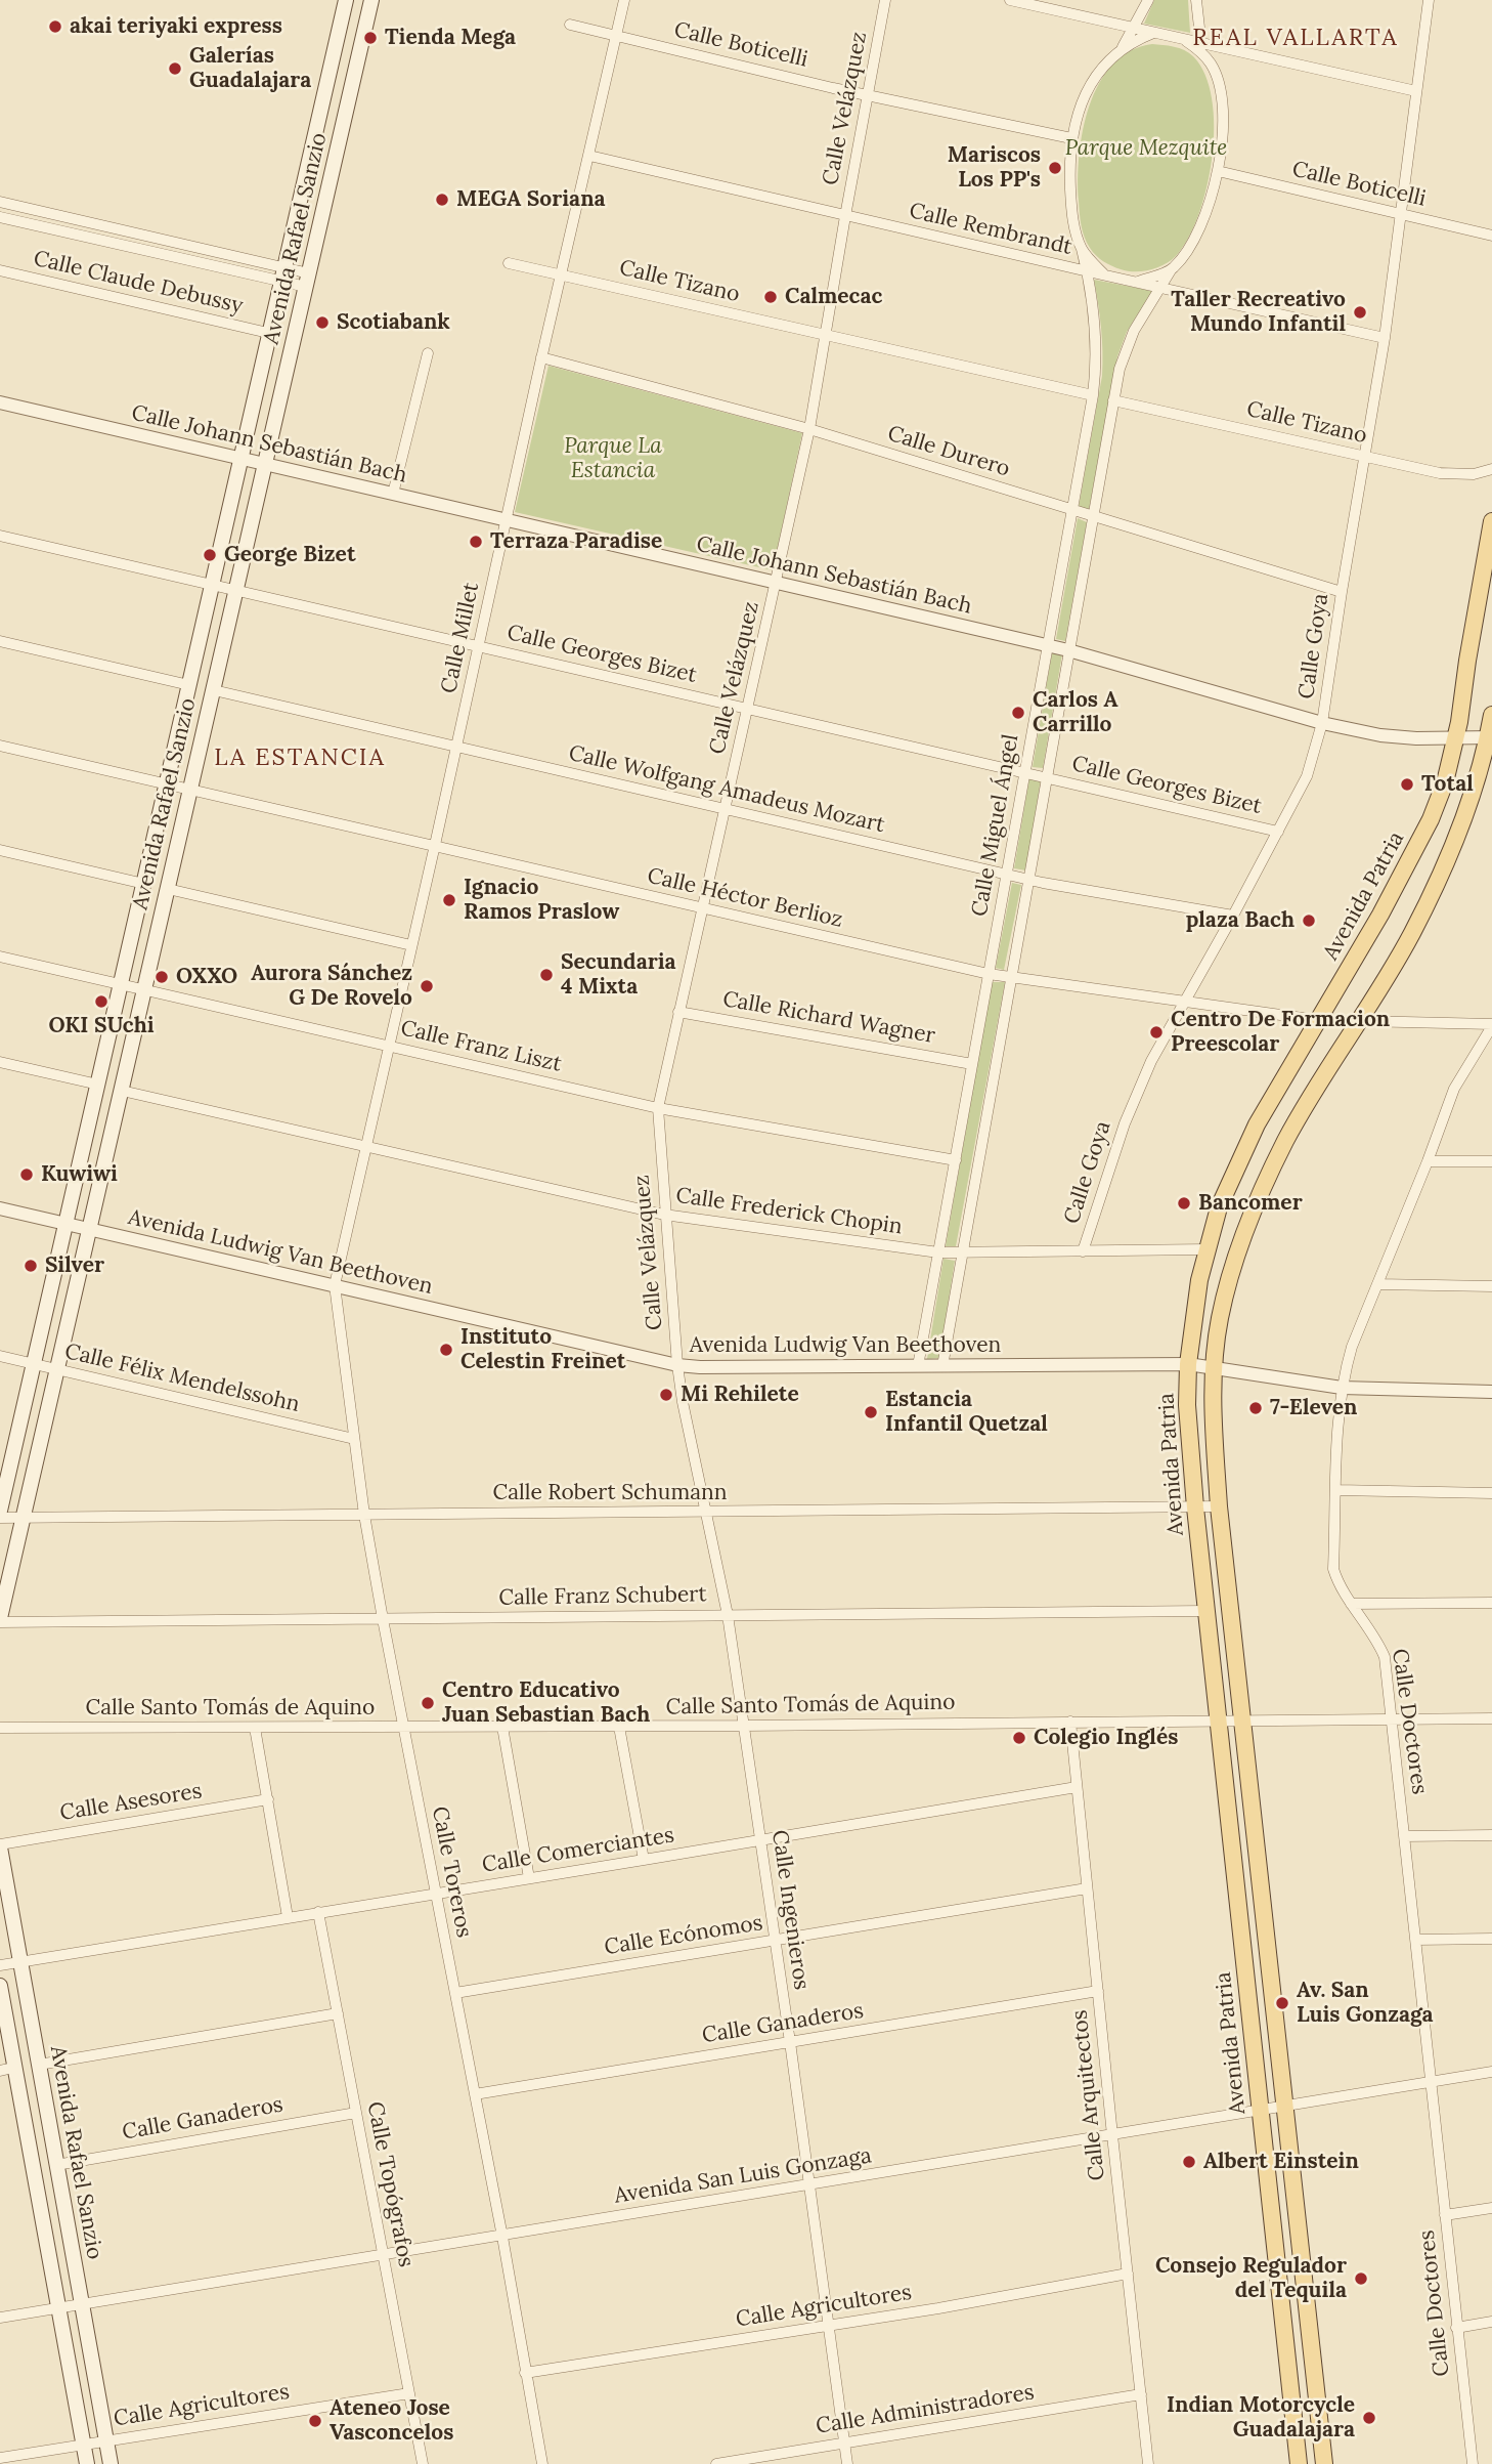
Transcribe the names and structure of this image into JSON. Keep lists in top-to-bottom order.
{
  "streets": {
    "main road": ["Avenida Rafael Sanzio", "Avenida Patria"],
    "street": [
      "Calle Boticelli",
      "Calle Velázquez",
      "Calle Rembrandt",
      "Calle Tizano",
      "Calle Claude Debussy",
      "Calle Johann Sebastián Bach",
      "Calle Durero",
      "Calle Millet",
      "Calle Goya",
      "Calle Georges Bizet",
      "Calle Wolfgang Amadeus Mozart",
      "Calle Miguel Ángel",
      "Calle Héctor Berlioz",
      "Calle Richard Wagner",
      "Calle Franz Liszt",
      "Calle Frederick Chopin",
      "Avenida Ludwig Van Beethoven",
      "Calle Félix Mendelssohn",
      "Calle Robert Schumann",
      "Calle Franz Schubert",
      "Calle Santo Tomás de Aquino",
      "Calle Doctores",
      "Calle Asesores",
      "Calle Comerciantes",
      "Calle Toreros",
      "Calle Ingenieros",
      "Calle Ecónomos",
      "Calle Ganaderos",
      "Calle Arquitectos",
      "Avenida San Luis Gonzaga",
      "Calle Topógrafos",
      "Calle Agricultores",
      "Calle Administradores"
    ]
  },
  "crossings": [
    ["Calle Boticelli", "Calle Velázquez"],
    ["Calle Boticelli", "Calle Rembrandt"],
    ["Calle Boticelli", "Calle Millet"],
    ["Calle Boticelli", "Calle Goya"],
    ["Calle Boticelli", "Calle Miguel Ángel"],
    ["Calle Velázquez", "Calle Rembrandt"],
    ["Calle Velázquez", "Calle Tizano"],
    ["Calle Velázquez", "Calle Johann Sebastián Bach"],
    ["Calle Velázquez", "Calle Durero"],
    ["Calle Velázquez", "Calle Georges Bizet"],
    ["Calle Velázquez", "Calle Wolfgang Amadeus Mozart"],
    ["Calle Velázquez", "Calle Héctor Berlioz"],
    ["Calle Velázquez", "Calle Richard Wagner"],
    ["Calle Velázquez", "Calle Franz Liszt"],
    ["Calle Velázquez", "Calle Frederick Chopin"],
    ["Calle Velázquez", "Avenida Ludwig Van Beethoven"],
    ["Calle Velázquez", "Calle Ingenieros"],
    ["Calle Rembrandt", "Calle Millet"],
    ["Calle Rembrandt", "Calle Goya"],
    ["Calle Rembrandt", "Calle Miguel Ángel"],
    ["Avenida Rafael Sanzio", "Calle Claude Debussy"],
    ["Avenida Rafael Sanzio", "Calle Johann Sebastián Bach"],
    ["Avenida Rafael Sanzio", "Calle Georges Bizet"],
    ["Avenida Rafael Sanzio", "Calle Wolfgang Amadeus Mozart"],
    ["Avenida Rafael Sanzio", "Calle Héctor Berlioz"],
    ["Avenida Rafael Sanzio", "Calle Franz Liszt"],
    ["Avenida Rafael Sanzio", "Calle Frederick Chopin"],
    ["Avenida Rafael Sanzio", "Avenida Ludwig Van Beethoven"],
    ["Avenida Rafael Sanzio", "Calle Félix Mendelssohn"],
    ["Avenida Rafael Sanzio", "Calle Robert Schumann"],
    ["Avenida Rafael Sanzio", "Calle Franz Schubert"],
    ["Avenida Rafael Sanzio", "Calle Asesores"],
    ["Avenida Rafael Sanzio", "Calle Comerciantes"],
    ["Avenida Rafael Sanzio", "Calle Ganaderos"],
    ["Avenida Rafael Sanzio", "Avenida San Luis Gonzaga"],
    ["Avenida Rafael Sanzio", "Calle Agricultores"],
    ["Calle Tizano", "Calle Millet"],
    ["Calle Tizano", "Calle Goya"],
    ["Calle Tizano", "Calle Miguel Ángel"],
    ["Calle Johann Sebastián Bach", "Calle Millet"],
    ["Calle Johann Sebastián Bach", "Calle Goya"],
    ["Calle Johann Sebastián Bach", "Calle Miguel Ángel"],
    ["Calle Johann Sebastián Bach", "Avenida Patria"],
    ["Calle Durero", "Calle Millet"],
    ["Calle Durero", "Calle Goya"],
    ["Calle Durero", "Calle Miguel Ángel"],
    ["Calle Millet", "Calle Georges Bizet"],
    ["Calle Millet", "Calle Wolfgang Amadeus Mozart"],
    ["Calle Millet", "Calle Héctor Berlioz"],
    ["Calle Millet", "Calle Franz Liszt"],
    ["Calle Millet", "Calle Frederick Chopin"],
    ["Calle Millet", "Avenida Ludwig Van Beethoven"],
    ["Calle Millet", "Calle Toreros"],
    ["Calle Goya", "Calle Georges Bizet"],
    ["Calle Goya", "Calle Wolfgang Amadeus Mozart"],
    ["Calle Goya", "Calle Héctor Berlioz"],
    ["Calle Goya", "Calle Frederick Chopin"],
    ["Calle Georges Bizet", "Calle Miguel Ángel"],
    ["Calle Wolfgang Amadeus Mozart", "Calle Miguel Ángel"],
    ["Calle Miguel Ángel", "Calle Héctor Berlioz"],
    ["Calle Miguel Ángel", "Calle Richard Wagner"],
    ["Calle Miguel Ángel", "Calle Franz Liszt"],
    ["Calle Miguel Ángel", "Calle Frederick Chopin"],
    ["Calle Miguel Ángel", "Avenida Ludwig Van Beethoven"],
    ["Avenida Patria", "Calle Héctor Berlioz"],
    ["Avenida Patria", "Calle Frederick Chopin"],
    ["Avenida Patria", "Avenida Ludwig Van Beethoven"],
    ["Avenida Patria", "Calle Robert Schumann"],
    ["Avenida Patria", "Calle Franz Schubert"],
    ["Avenida Patria", "Calle Santo Tomás de Aquino"],
    ["Avenida Patria", "Avenida San Luis Gonzaga"],
    ["Calle Héctor Berlioz", "Calle Doctores"],
    ["Avenida Ludwig Van Beethoven", "Calle Doctores"],
    ["Avenida Ludwig Van Beethoven", "Calle Toreros"],
    ["Avenida Ludwig Van Beethoven", "Calle Ingenieros"],
    ["Calle Félix Mendelssohn", "Calle Toreros"],
    ["Calle Robert Schumann", "Calle Toreros"],
    ["Calle Robert Schumann", "Calle Ingenieros"],
    ["Calle Franz Schubert", "Calle Toreros"],
    ["Calle Franz Schubert", "Calle Ingenieros"],
    ["Calle Santo Tomás de Aquino", "Calle Doctores"],
    ["Calle Santo Tomás de Aquino", "Calle Toreros"],
    ["Calle Santo Tomás de Aquino", "Calle Ingenieros"],
    ["Calle Santo Tomás de Aquino", "Calle Arquitectos"],
    ["Calle Doctores", "Avenida San Luis Gonzaga"],
    ["Calle Comerciantes", "Calle Toreros"],
    ["Calle Comerciantes", "Calle Ingenieros"],
    ["Calle Comerciantes", "Calle Arquitectos"],
    ["Calle Comerciantes", "Calle Topógrafos"],
    ["Calle Toreros", "Calle Ecónomos"],
    ["Calle Toreros", "Calle Ganaderos"],
    ["Calle Toreros", "Avenida San Luis Gonzaga"],
    ["Calle Toreros", "Calle Agricultores"],
    ["Calle Ingenieros", "Calle Ecónomos"],
    ["Calle Ingenieros", "Calle Ganaderos"],
    ["Calle Ingenieros", "Avenida San Luis Gonzaga"],
    ["Calle Ingenieros", "Calle Agricultores"],
    ["Calle Ingenieros", "Calle Administradores"],
    ["Calle Ecónomos", "Calle Arquitectos"],
    ["Calle Ganaderos", "Calle Arquitectos"],
    ["Calle Ganaderos", "Calle Topógrafos"],
    ["Calle Arquitectos", "Avenida San Luis Gonzaga"],
    ["Calle Arquitectos", "Calle Agricultores"],
    ["Calle Arquitectos", "Calle Administradores"],
    ["Avenida San Luis Gonzaga", "Calle Topógrafos"],
    ["Calle Topógrafos", "Calle Agricultores"]
  ],
  "districts": ["REAL VALLARTA", "LA ESTANCIA"],
  "parks": ["Parque Mezquite", "Parque La Estancia"],
  "places": [
    "akai teriyaki express",
    "Tienda Mega",
    "Galerías Guadalajara",
    "Mariscos Los PP's",
    "MEGA Soriana",
    "Calmecac",
    "Taller Recreativo Mundo Infantil",
    "Scotiabank",
    "Terraza Paradise",
    "George Bizet",
    "Carlos A Carrillo",
    "Total",
    "Ignacio Ramos Praslow",
    "plaza Bach",
    "Secundaria 4 Mixta",
    "OXXO",
    "Aurora Sánchez G De Rovelo",
    "OKI SUchi",
    "Centro De Formacion Preescolar",
    "Kuwiwi",
    "Bancomer",
    "Silver",
    "Instituto Celestin Freinet",
    "Mi Rehilete",
    "7-Eleven",
    "Estancia Infantil Quetzal",
    "Centro Educativo Juan Sebastian Bach",
    "Colegio Inglés",
    "Av. San Luis Gonzaga",
    "Albert Einstein",
    "Consejo Regulador del Tequila",
    "Indian Motorcycle Guadalajara",
    "Ateneo Jose Vasconcelos"
  ]
}
